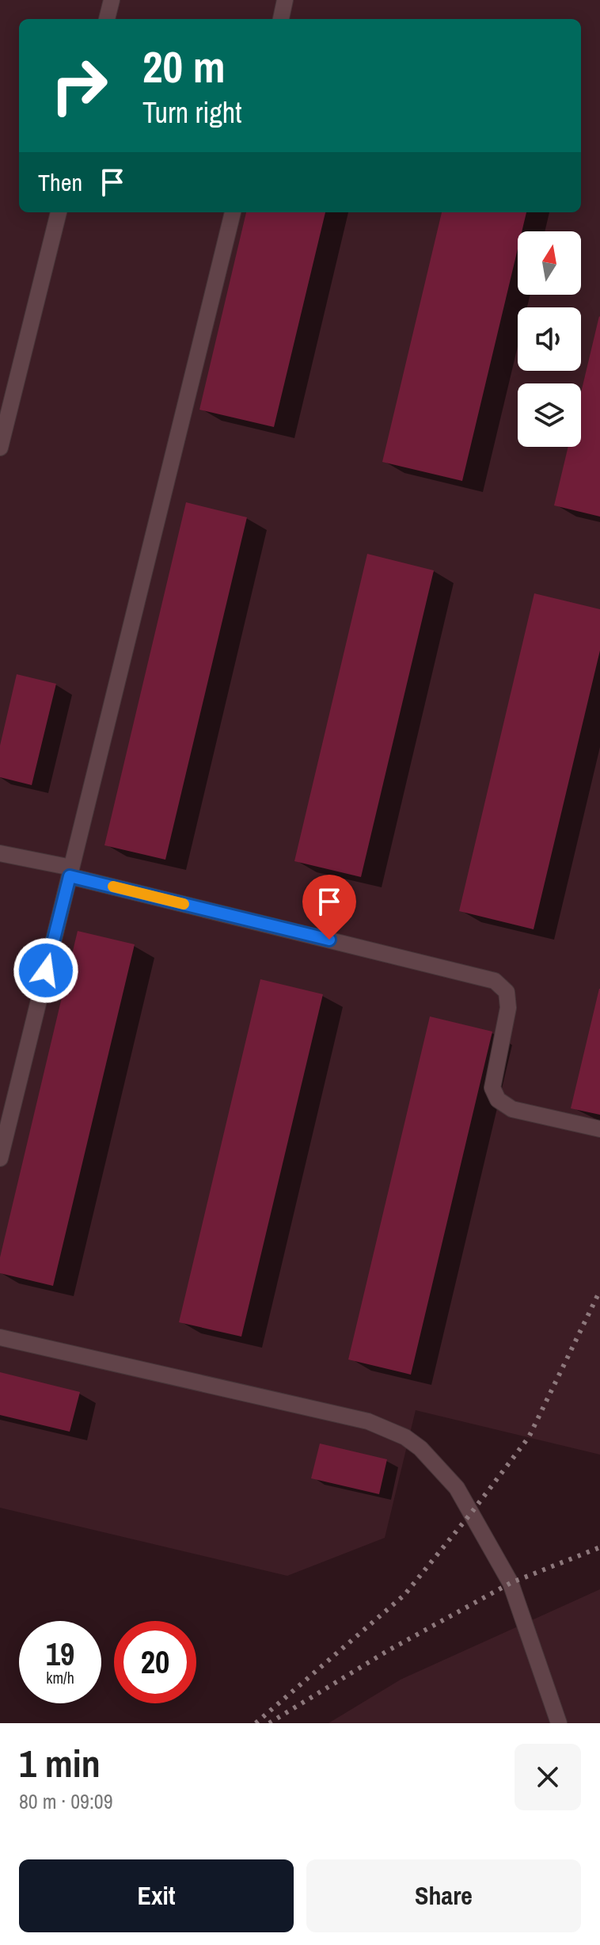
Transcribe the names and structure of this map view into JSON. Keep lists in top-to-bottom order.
{
  "north": "top",
  "page": {
    "turn": ["20 m", "Turn right"],
    "then": "Then",
    "speed": "19 km/h",
    "limit": "20",
    "heading": ["1 min", "80 m · 09:09"],
    "buttons": ["Exit", "Share"]
  }
}
